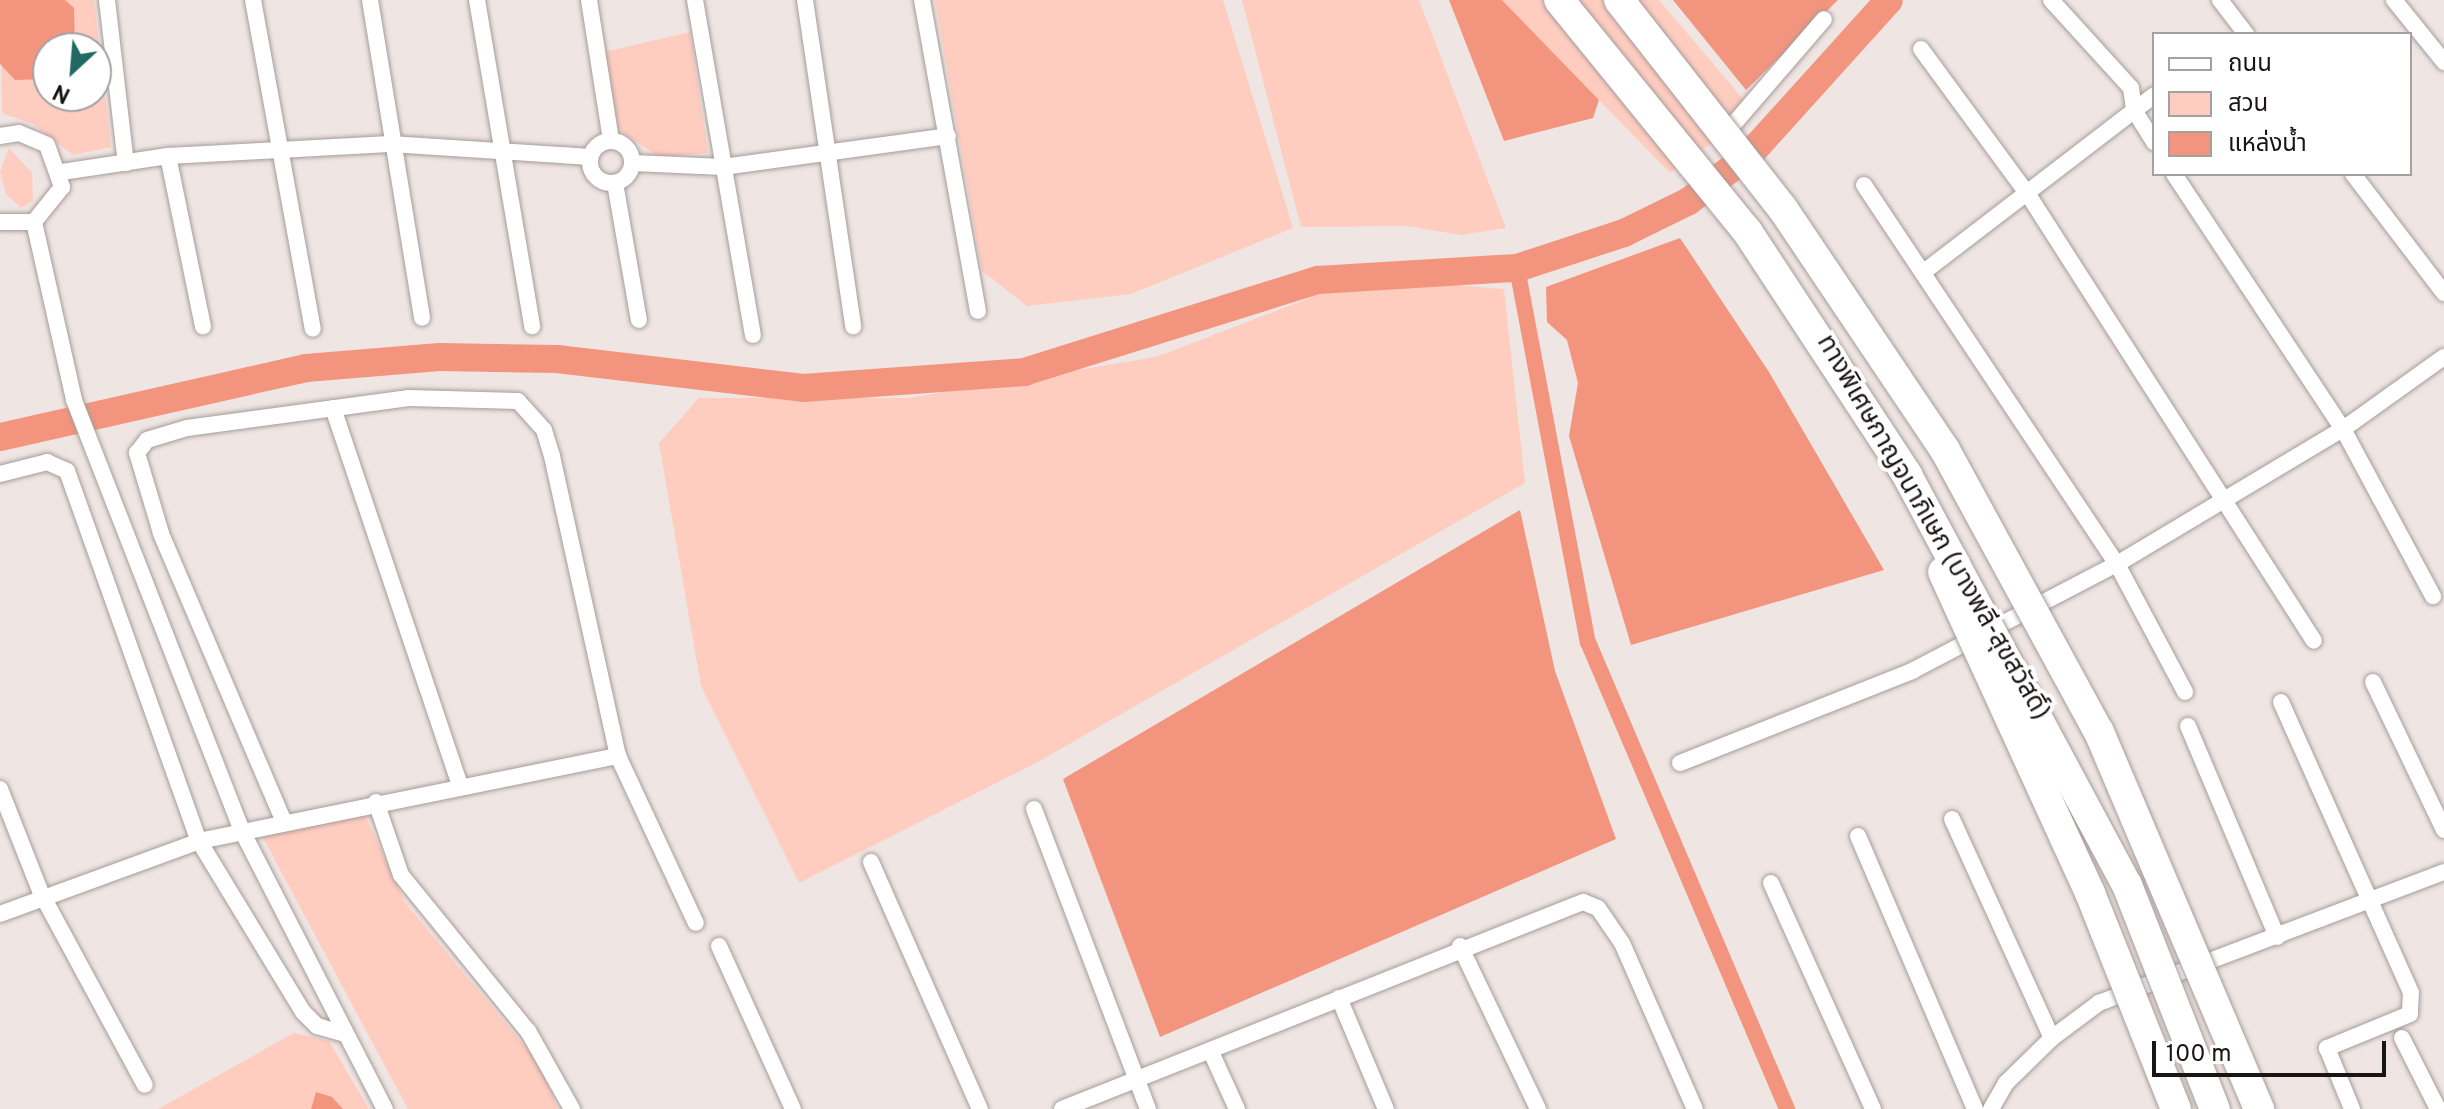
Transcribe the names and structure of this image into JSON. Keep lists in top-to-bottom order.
{
  "streets": {
    "highway": ["ทางพิเศษกาญจนาภิเษก (บางพลี-สุขสวัสดิ์)"]
  },
  "legend": ["ถนน", "สวน", "แหล่งน้ำ"],
  "scale_bar": "100 m",
  "north": "bottom left"
}
